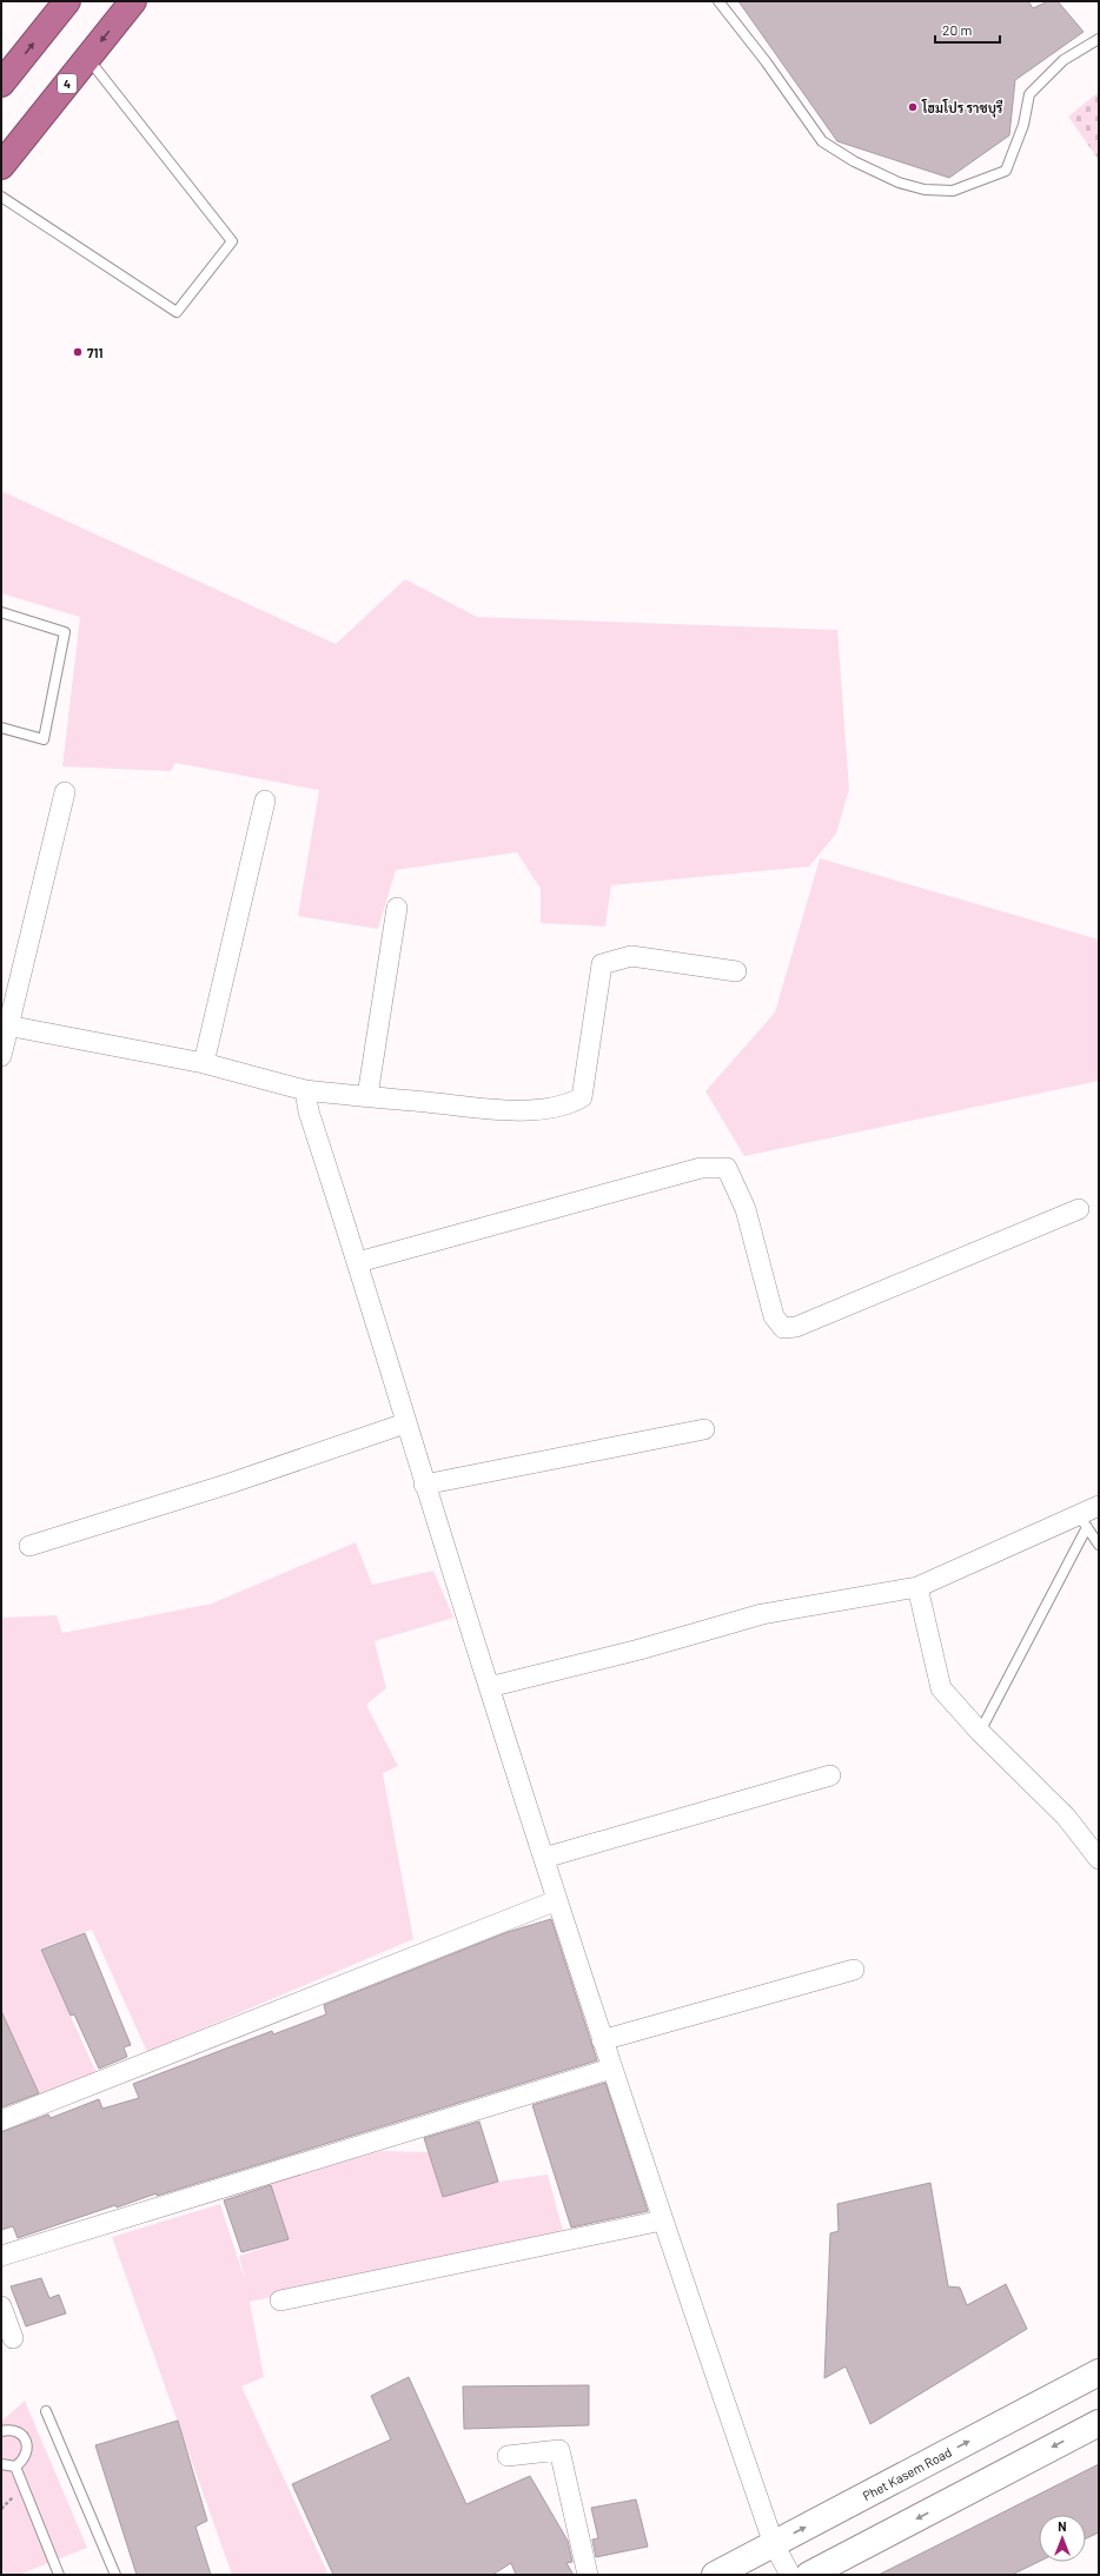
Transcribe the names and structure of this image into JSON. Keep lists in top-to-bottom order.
{
  "streets": {
    "highway": ["4"],
    "main road": ["Phet Kasem Road"]
  },
  "places": ["โฮมโปร ราชบุรี", "711"],
  "scale_bar": "20 m",
  "north": "top"
}
